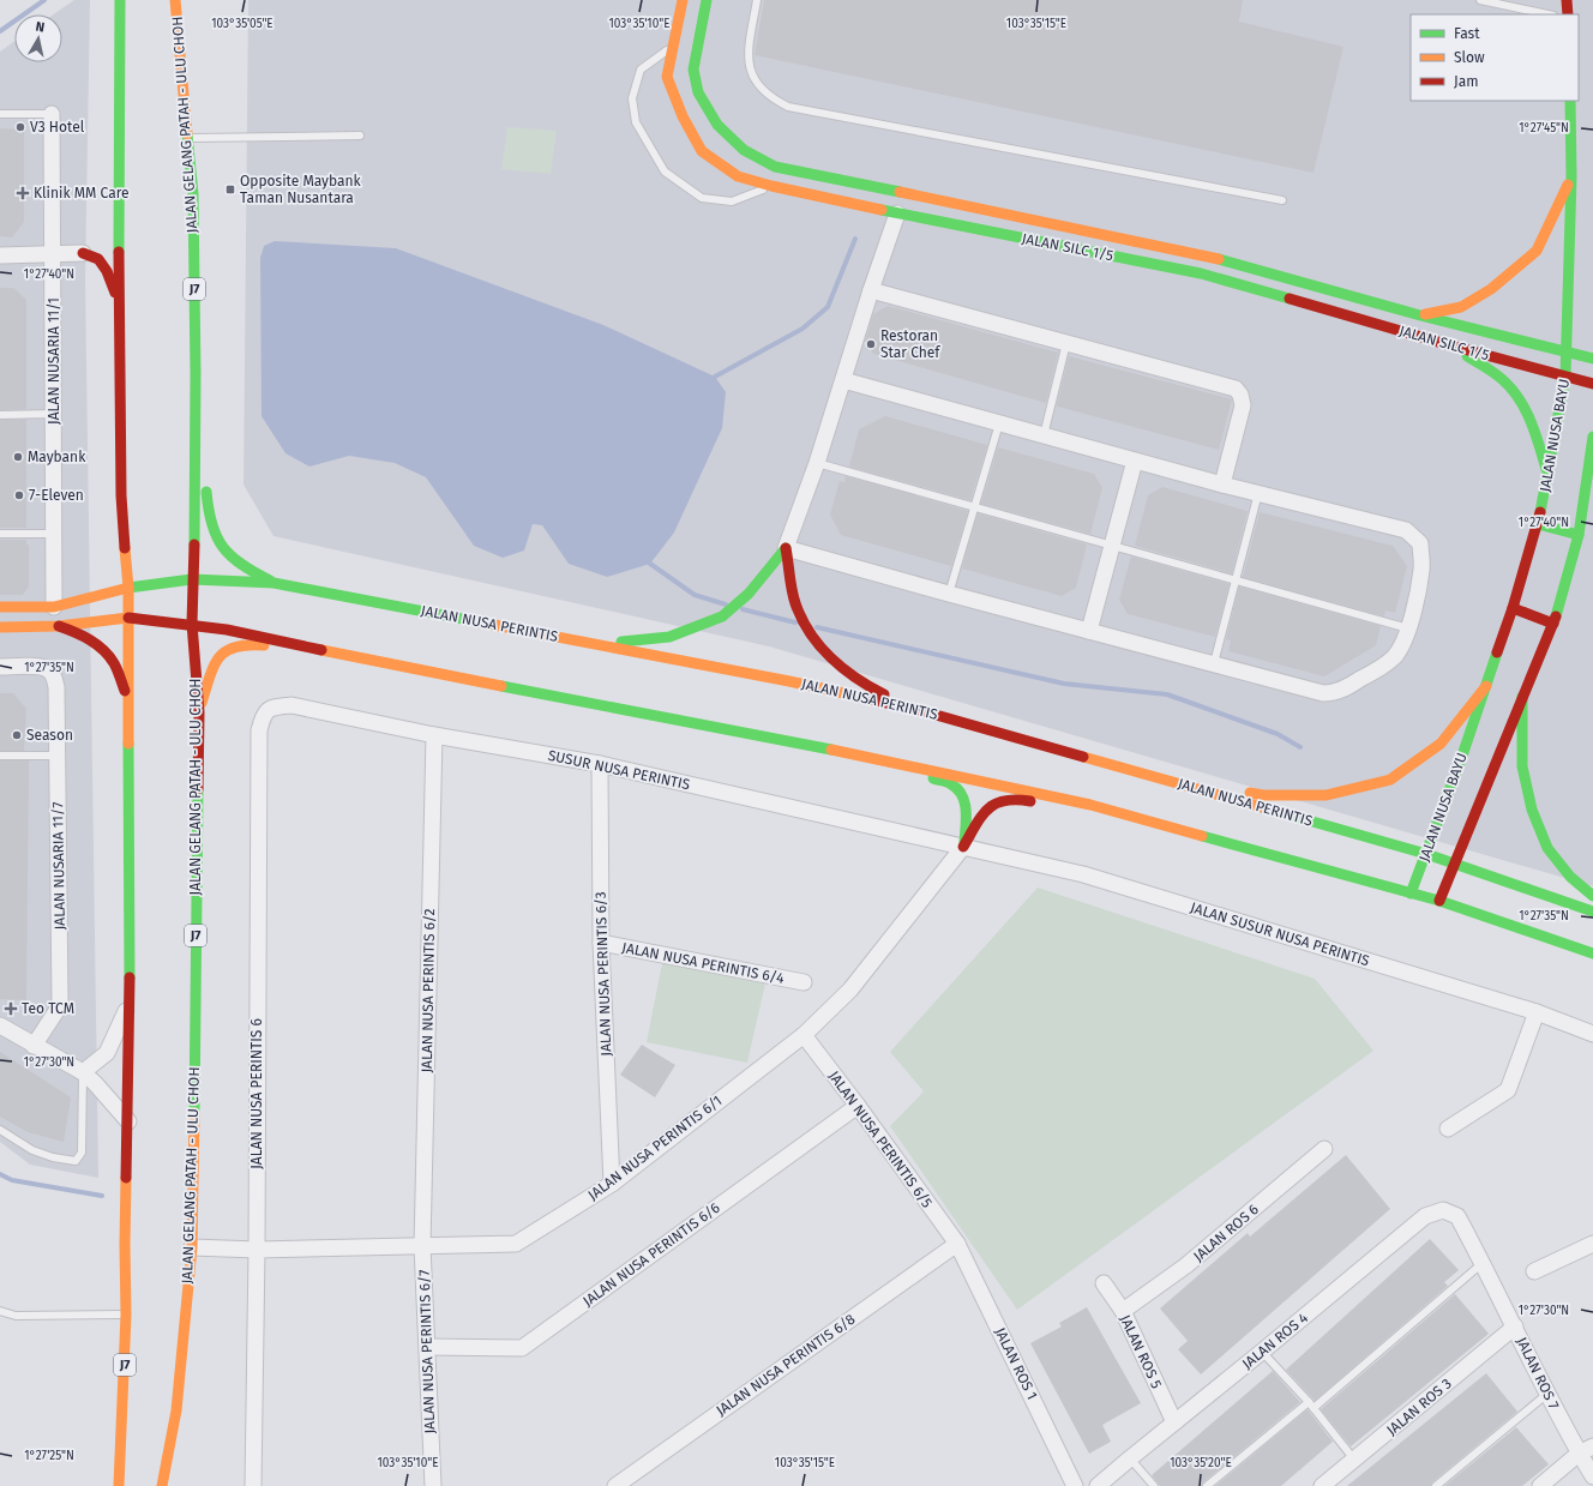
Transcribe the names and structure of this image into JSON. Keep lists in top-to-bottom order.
{
  "streets": {
    "main road": [
      "JALAN GELANG PATAH - ULU CHOH",
      "JALAN SILC 1/5",
      "J7",
      "JALAN NUSA BAYU",
      "JALAN NUSA PERINTIS"
    ],
    "street": [
      "JALAN NUSARIA 11/1",
      "SUSUR NUSA PERINTIS",
      "JALAN NUSARIA 11/7",
      "JALAN SUSUR NUSA PERINTIS",
      "JALAN NUSA PERINTIS 6/4",
      "JALAN NUSA PERINTIS 6/3",
      "JALAN NUSA PERINTIS 6/2",
      "JALAN NUSA PERINTIS 6",
      "JALAN NUSA PERINTIS 6/5",
      "JALAN NUSA PERINTIS 6/1",
      "JALAN ROS 6",
      "JALAN NUSA PERINTIS 6/6",
      "JALAN ROS 4",
      "JALAN NUSA PERINTIS 6/7",
      "JALAN ROS 5",
      "JALAN ROS 1",
      "JALAN NUSA PERINTIS 6/8",
      "JALAN ROS 7",
      "JALAN ROS 3"
    ]
  },
  "crossings": [
    ["JALAN GELANG PATAH - ULU CHOH", "JALAN NUSA PERINTIS"],
    ["JALAN GELANG PATAH - ULU CHOH", "JALAN NUSA PERINTIS 6/1"],
    ["JALAN SILC 1/5", "JALAN NUSA BAYU"],
    ["J7", "JALAN NUSA PERINTIS"],
    ["JALAN NUSARIA 11/1", "JALAN NUSA PERINTIS"],
    ["JALAN NUSA BAYU", "JALAN NUSA PERINTIS"],
    ["SUSUR NUSA PERINTIS", "JALAN SUSUR NUSA PERINTIS"],
    ["SUSUR NUSA PERINTIS", "JALAN NUSA PERINTIS 6/3"],
    ["SUSUR NUSA PERINTIS", "JALAN NUSA PERINTIS 6/2"],
    ["SUSUR NUSA PERINTIS", "JALAN NUSA PERINTIS 6"],
    ["SUSUR NUSA PERINTIS", "JALAN NUSA PERINTIS 6/1"],
    ["JALAN SUSUR NUSA PERINTIS", "JALAN NUSA PERINTIS 6/1"],
    ["JALAN NUSA PERINTIS 6/4", "JALAN NUSA PERINTIS 6/3"],
    ["JALAN NUSA PERINTIS 6/3", "JALAN NUSA PERINTIS 6/1"],
    ["JALAN NUSA PERINTIS 6/2", "JALAN NUSA PERINTIS 6/1"],
    ["JALAN NUSA PERINTIS 6/2", "JALAN NUSA PERINTIS 6/7"],
    ["JALAN NUSA PERINTIS 6", "JALAN NUSA PERINTIS 6/1"],
    ["JALAN NUSA PERINTIS 6/5", "JALAN NUSA PERINTIS 6/1"],
    ["JALAN NUSA PERINTIS 6/5", "JALAN NUSA PERINTIS 6/6"],
    ["JALAN NUSA PERINTIS 6/5", "JALAN ROS 1"],
    ["JALAN NUSA PERINTIS 6/5", "JALAN NUSA PERINTIS 6/8"],
    ["JALAN NUSA PERINTIS 6/1", "JALAN NUSA PERINTIS 6/7"],
    ["JALAN ROS 6", "JALAN ROS 5"],
    ["JALAN NUSA PERINTIS 6/6", "JALAN NUSA PERINTIS 6/7"],
    ["JALAN ROS 4", "JALAN ROS 5"],
    ["JALAN ROS 4", "JALAN ROS 7"],
    ["JALAN ROS 1", "JALAN NUSA PERINTIS 6/8"],
    ["JALAN ROS 7", "JALAN ROS 3"]
  ],
  "places": {
    "other": [
      "V3 Hotel",
      "Restoran Star Chef",
      "Maybank",
      "7-Eleven",
      "Season"
    ],
    "transit": ["Opposite Maybank Taman Nusantara"],
    "health": ["Klinik MM Care", "Teo TCM"]
  },
  "legend": ["Fast", "Slow", "Jam"],
  "north": "top",
  "coordinates": [
    "103°35'05\"E",
    "103°35'10\"E",
    "103°35'15\"E",
    "1°27'45\"N",
    "1°27'40\"N",
    "1°27'35\"N",
    "1°27'30\"N",
    "1°27'25\"N",
    "103°35'20\"E"
  ]
}
